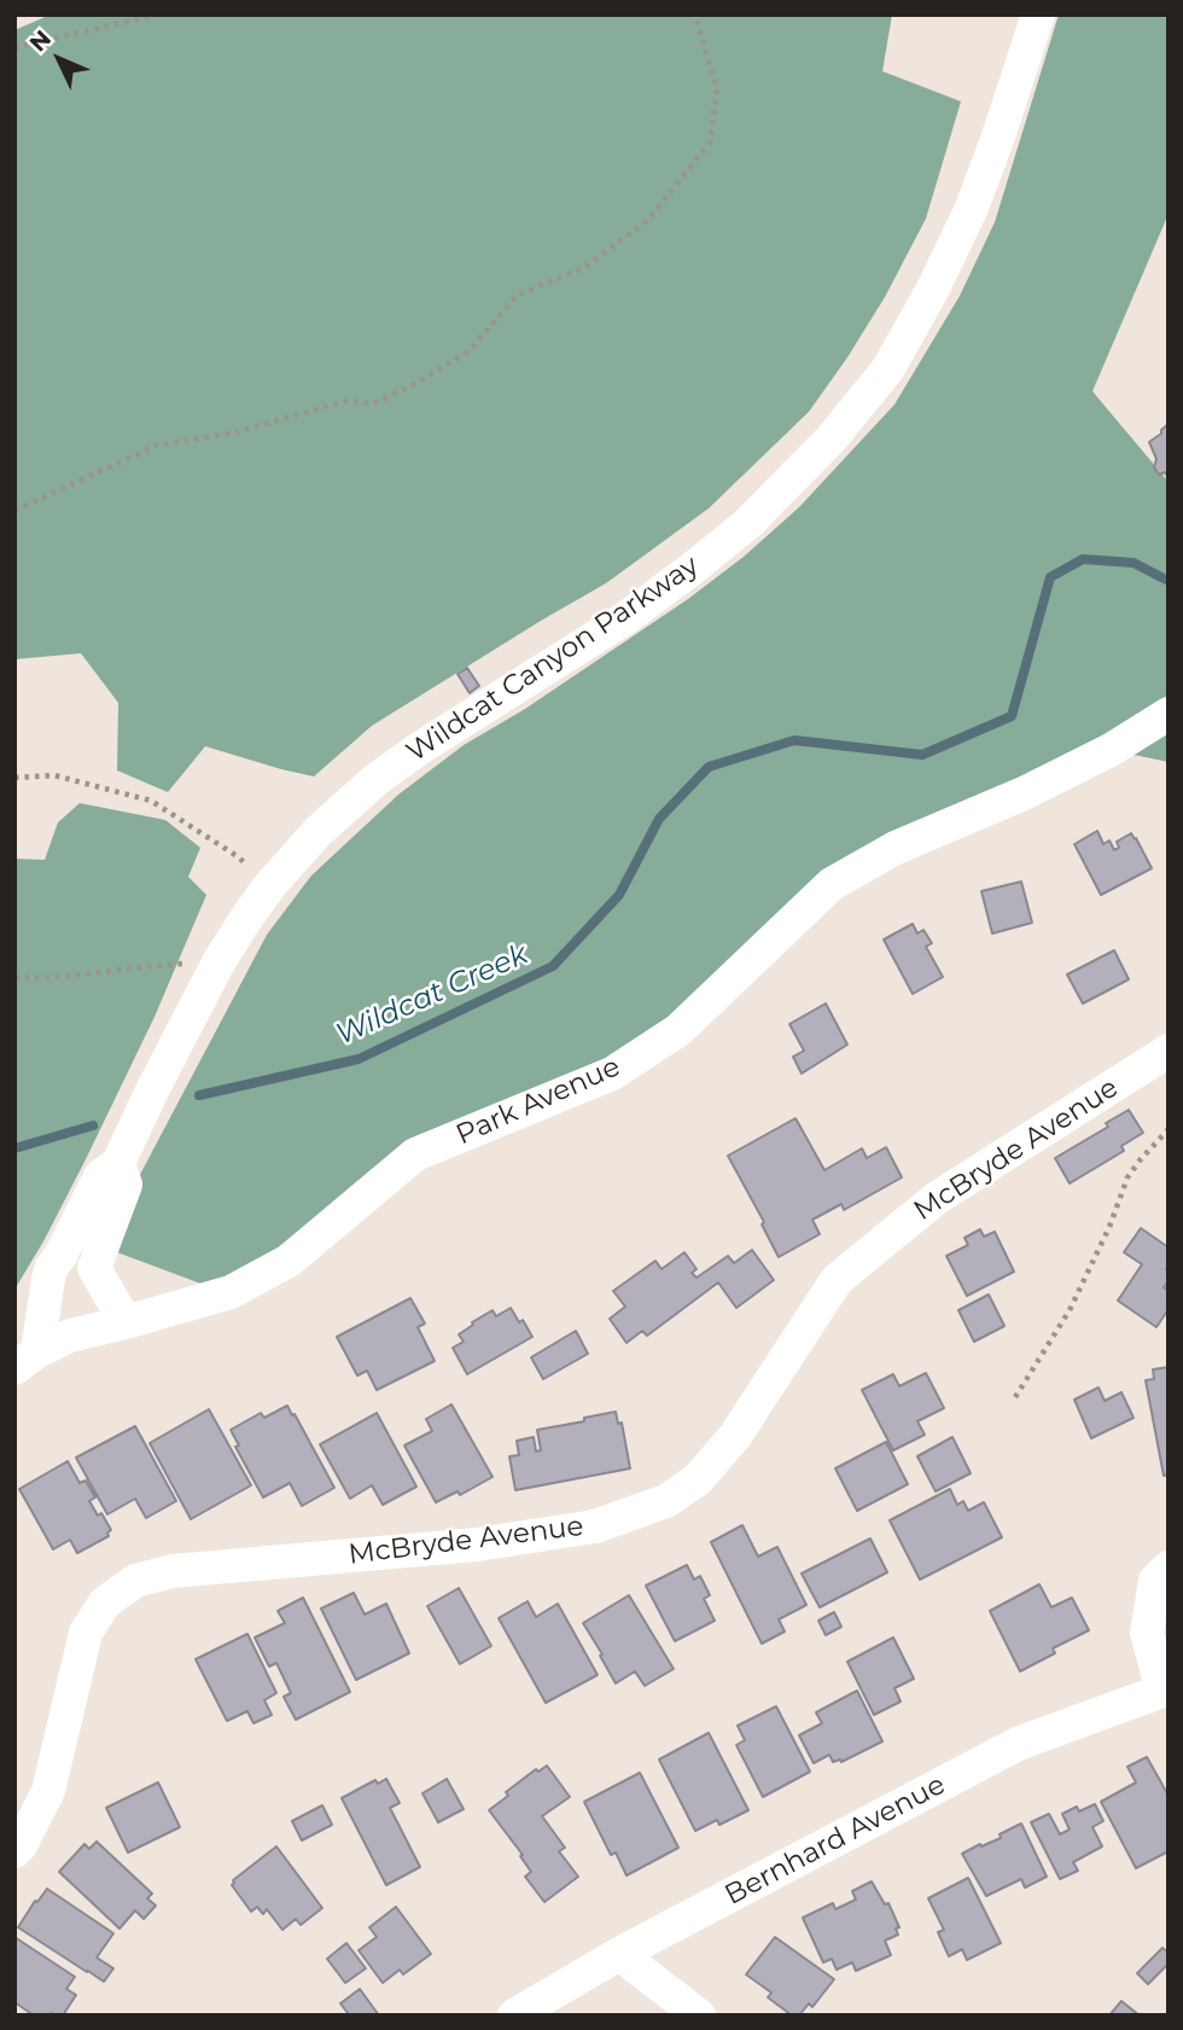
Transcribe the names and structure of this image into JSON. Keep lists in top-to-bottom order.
{
  "streets": {
    "street": [
      "Wildcat Canyon Parkway",
      "Park Avenue",
      "McBryde Avenue",
      "Bernhard Avenue"
    ]
  },
  "crossings": [
    ["Wildcat Canyon Parkway", "Park Avenue"]
  ],
  "water": ["Wildcat Creek"],
  "north": "top left"
}
